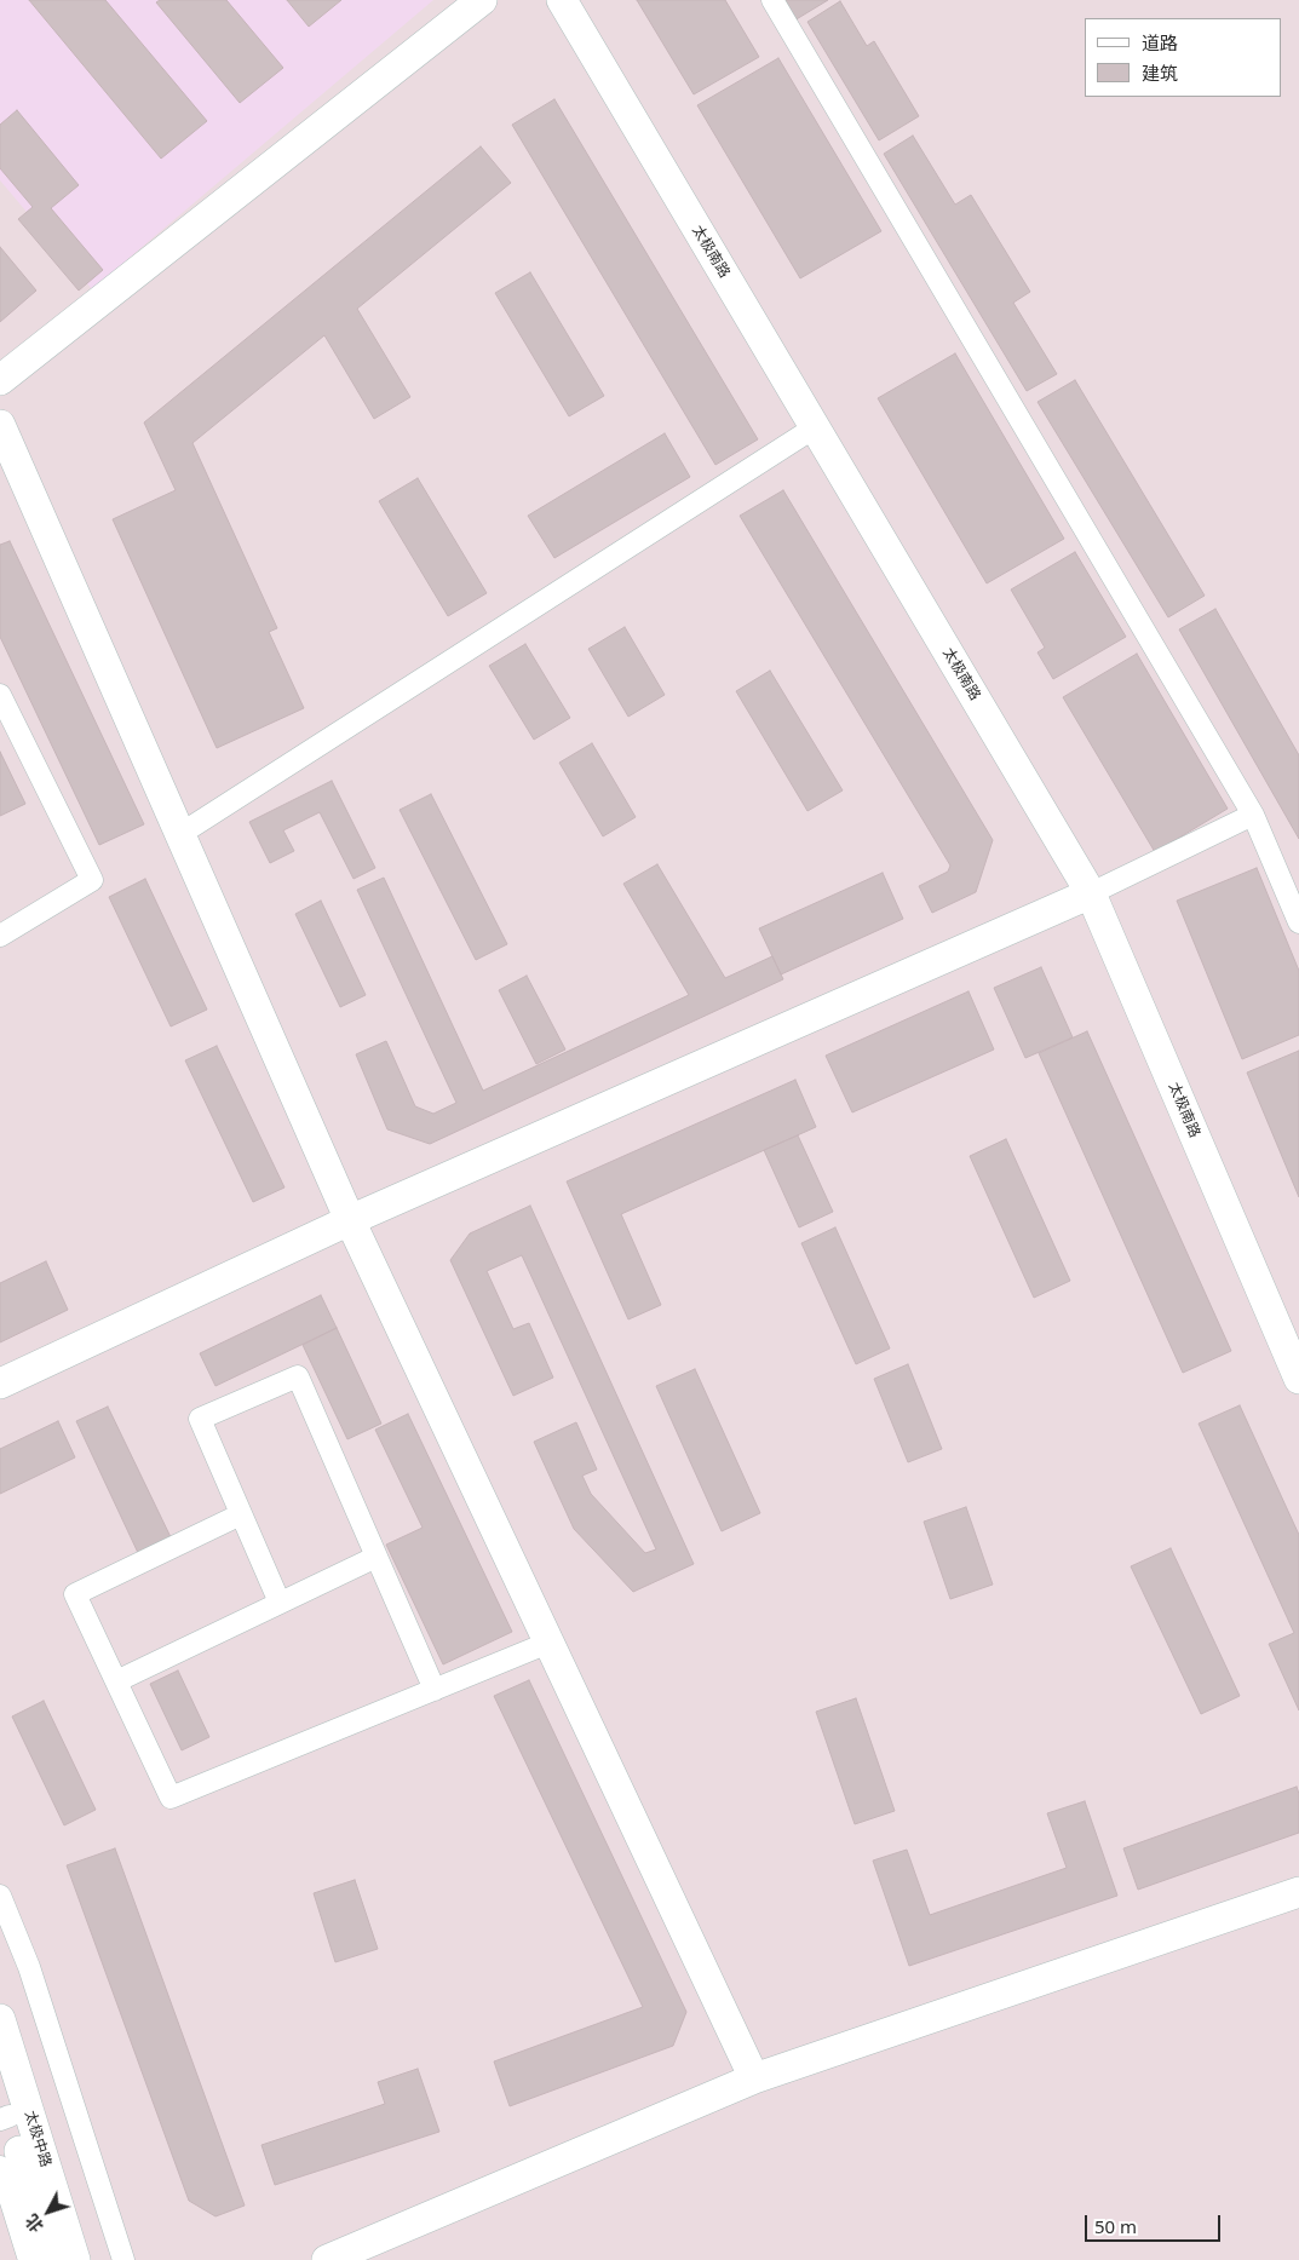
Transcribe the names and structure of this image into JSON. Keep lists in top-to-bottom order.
{
  "streets": {
    "street": ["太极南路", "太极中路"]
  },
  "legend": ["道路", "建筑"],
  "scale_bar": "50 m",
  "north": "bottom left"
}
